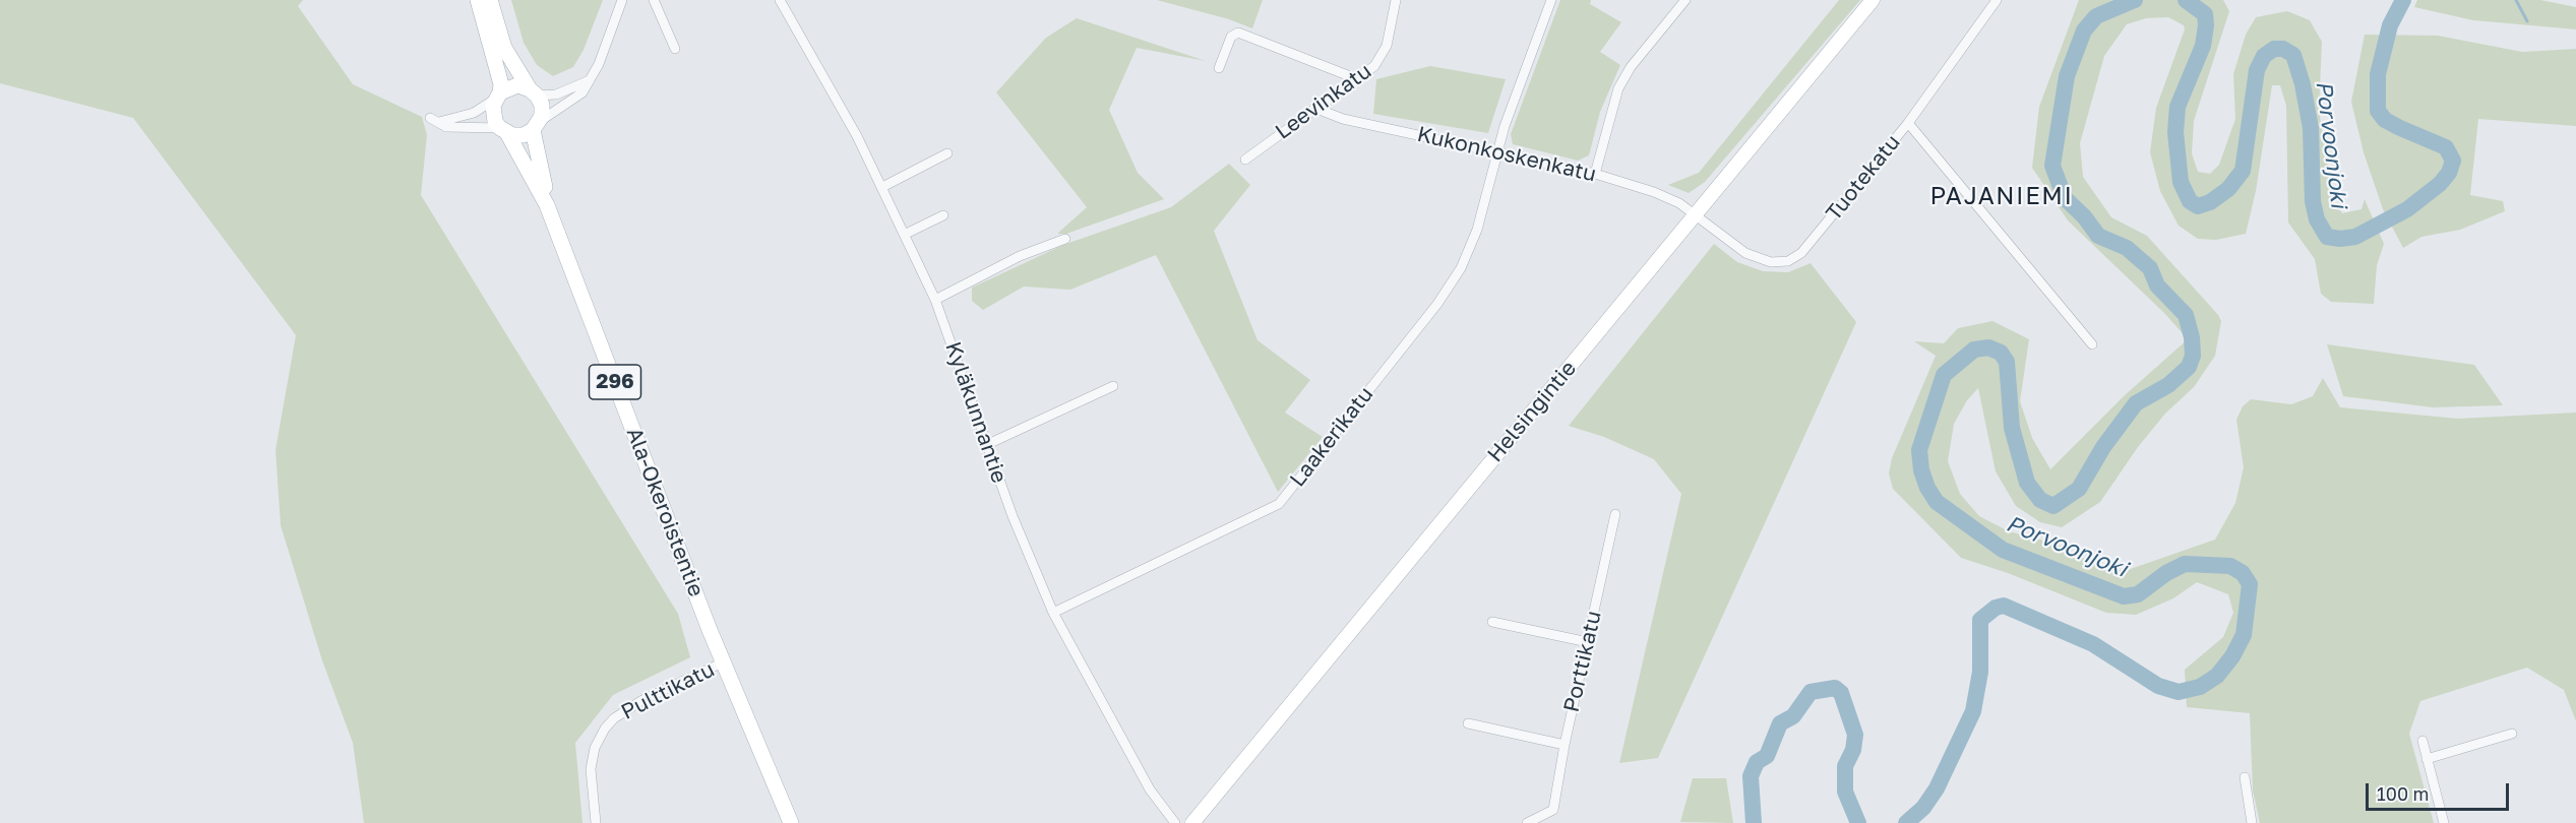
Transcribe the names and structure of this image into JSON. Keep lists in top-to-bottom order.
{
  "streets": {
    "main road": ["296", "Helsingintie", "Ala-Okeroistentie"],
    "street": [
      "Leevinkatu",
      "Kukonkoskenkatu",
      "Tuotekatu",
      "Kyläkunnantie",
      "Laakerikatu",
      "Porttikatu",
      "Pulttikatu"
    ]
  },
  "crossings": [
    ["Leevinkatu", "Kukonkoskenkatu"],
    ["Kukonkoskenkatu", "Tuotekatu"],
    ["Kukonkoskenkatu", "Helsingintie"],
    ["Kukonkoskenkatu", "Laakerikatu"],
    ["Tuotekatu", "Helsingintie"],
    ["Kyläkunnantie", "Laakerikatu"],
    ["Ala-Okeroistentie", "Pulttikatu"]
  ],
  "districts": ["PAJANIEMI"],
  "water": ["Porvoonjoki"],
  "scale_bar": "100 m"
}
